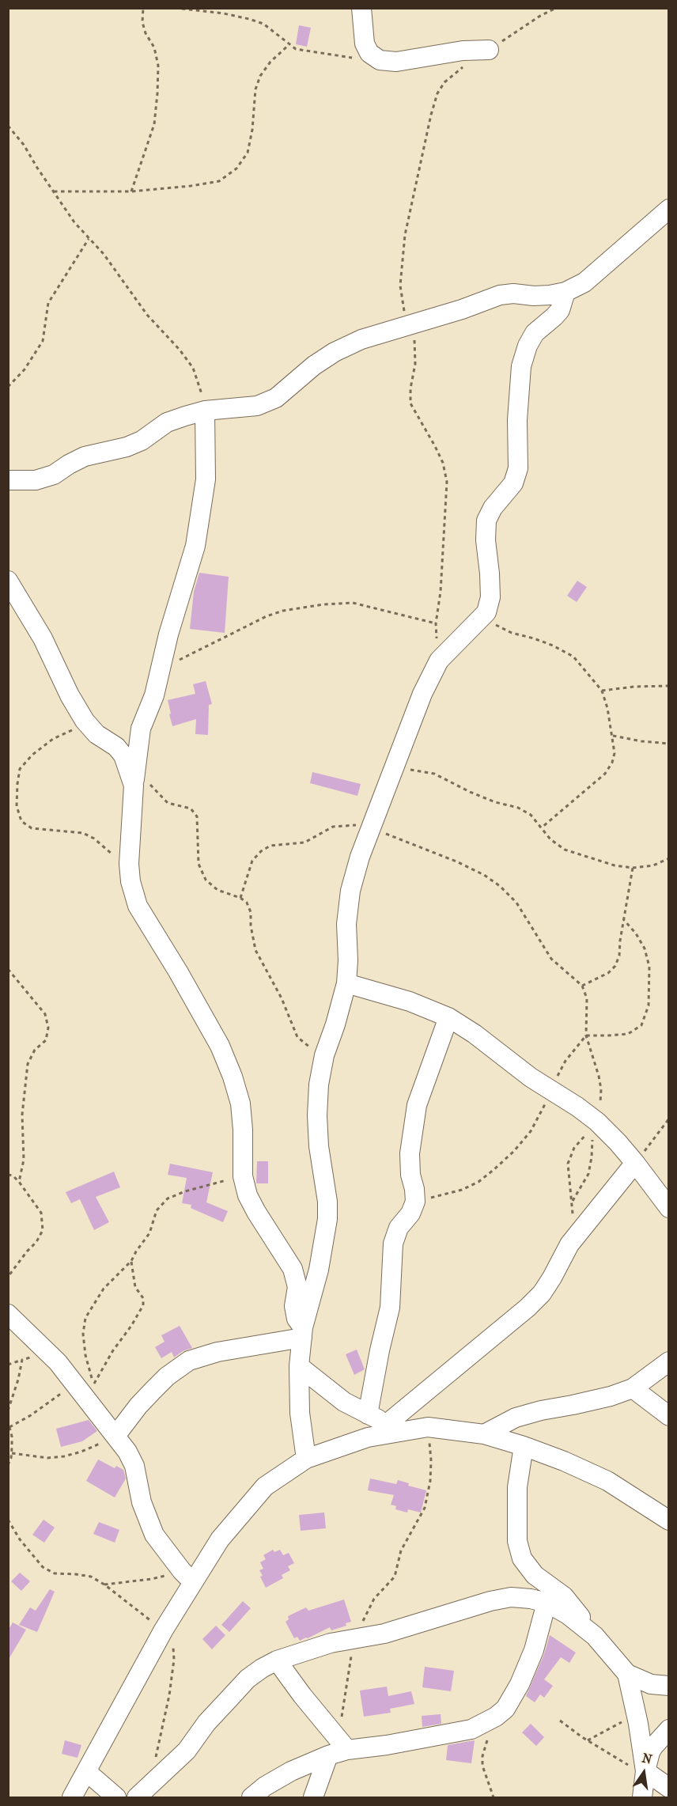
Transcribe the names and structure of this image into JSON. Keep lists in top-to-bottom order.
{
  "north": "top"
}
